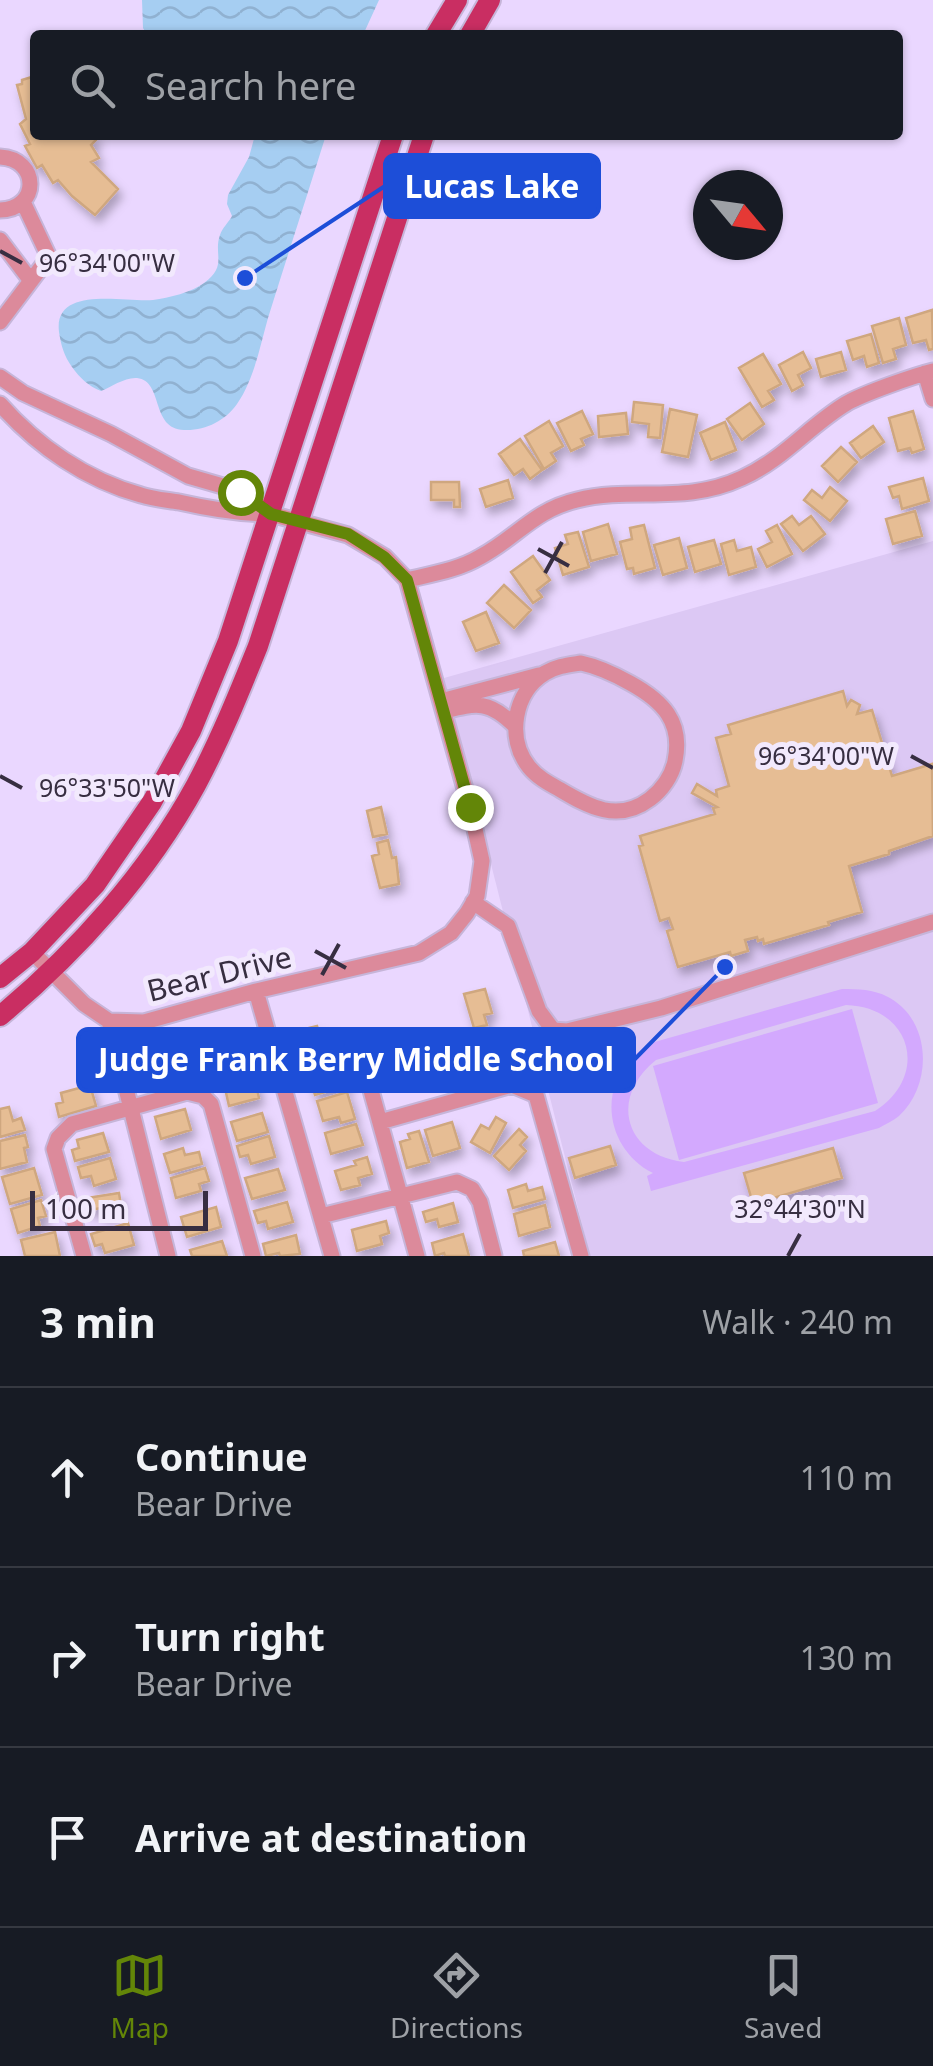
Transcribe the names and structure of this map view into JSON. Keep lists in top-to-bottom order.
{
  "streets": {
    "street": ["Bear Drive"]
  },
  "places": ["Lucas Lake", "Judge Frank Berry Middle School"],
  "scale_bar": "100 m",
  "north": "bottom right",
  "page": {
    "search": "Search here",
    "scale": "100 m",
    "heading": ["3 min", "Walk · 240 m"],
    "list": [
      ["Continue", "Bear Drive", "110 m"],
      ["Turn right", "Bear Drive", "130 m"],
      "Arrive at destination"
    ],
    "nav": ["Map", "Directions", "Saved"]
  },
  "coordinates": ["96°34'00\"W", "96°33'50\"W", "32°44'30\"N"]
}
